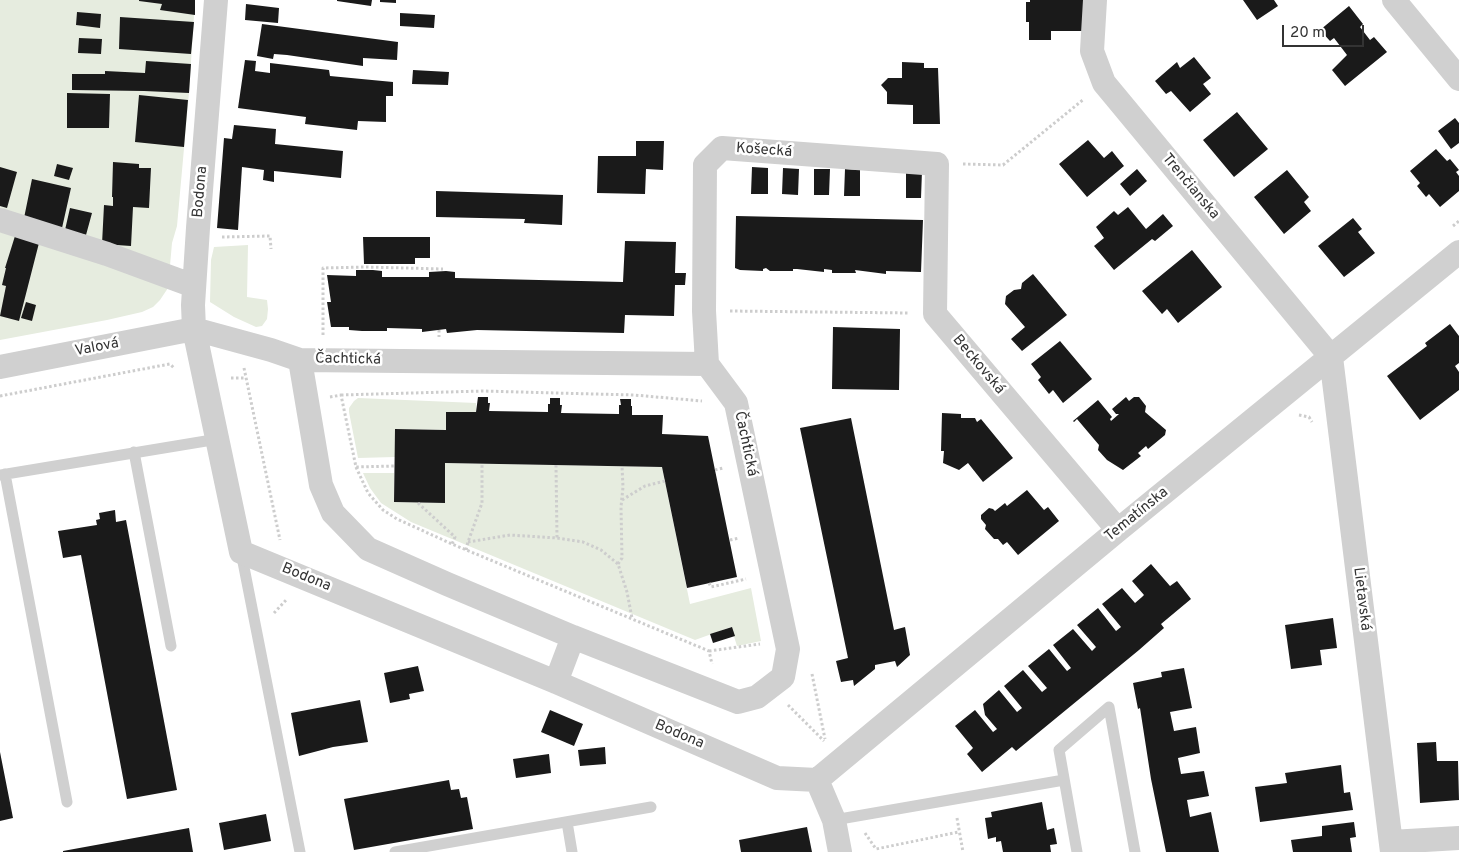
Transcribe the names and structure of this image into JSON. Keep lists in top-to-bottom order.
{
  "streets": {
    "street": [
      "Košecká",
      "Trenčianska",
      "Bodona",
      "Valová",
      "Čachtická",
      "Beckovská",
      "Tematínska",
      "Lietavská"
    ]
  },
  "crossings": [
    ["Košecká", "Čachtická"],
    ["Trenčianska", "Tematínska"],
    ["Trenčianska", "Lietavská"],
    ["Bodona", "Valová"],
    ["Bodona", "Čachtická"],
    ["Bodona", "Tematínska"],
    ["Valová", "Čachtická"],
    ["Beckovská", "Tematínska"],
    ["Tematínska", "Lietavská"]
  ],
  "scale_bar": "20 m"
}
